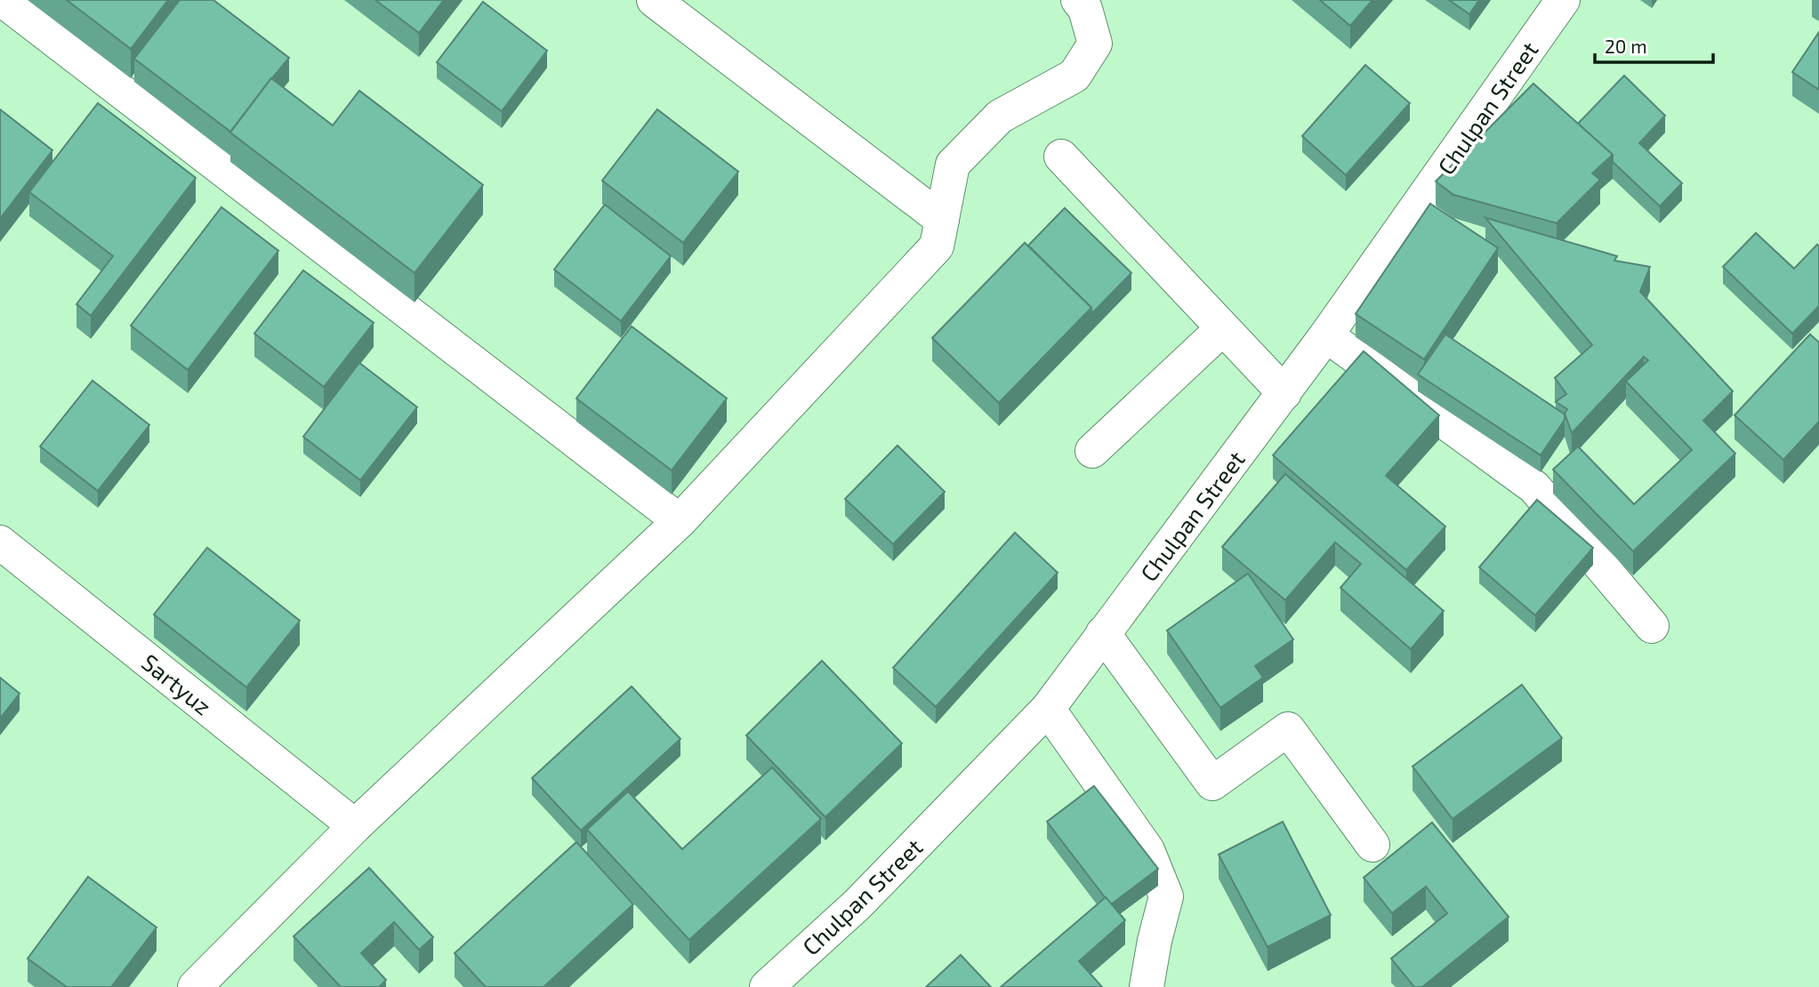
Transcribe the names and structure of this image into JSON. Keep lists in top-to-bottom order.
{
  "streets": {
    "street": ["Chulpan Street", "Sartyuz"]
  },
  "scale_bar": "20 m"
}
